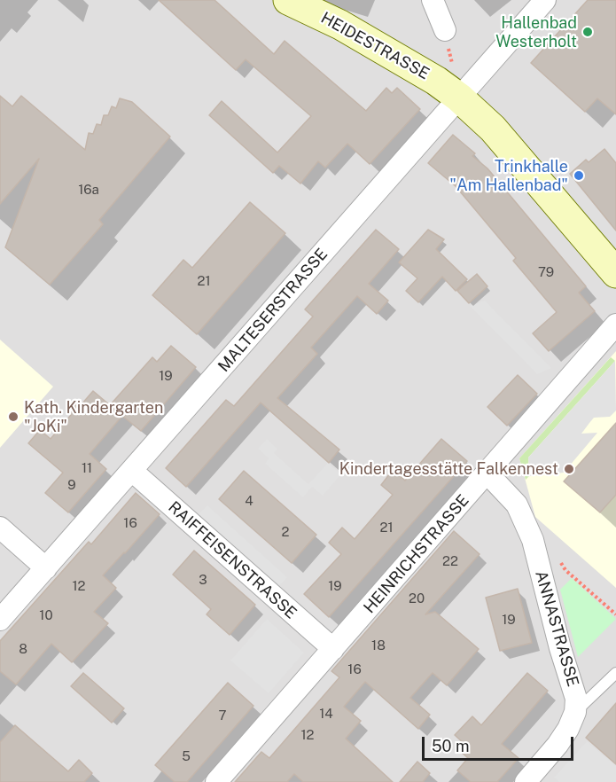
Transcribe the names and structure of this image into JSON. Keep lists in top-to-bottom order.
{
  "streets": {
    "main road": ["HEIDESTRASSE"],
    "street": [
      "MALTESERSTRASSE",
      "HEINRICHSTRASSE",
      "RAIFFEISENSTRASSE",
      "ANNASTRASSE"
    ]
  },
  "crossings": [
    ["HEIDESTRASSE", "MALTESERSTRASSE"],
    ["MALTESERSTRASSE", "RAIFFEISENSTRASSE"],
    ["HEINRICHSTRASSE", "RAIFFEISENSTRASSE"],
    ["HEINRICHSTRASSE", "ANNASTRASSE"]
  ],
  "places": [
    "Hallenbad Westerholt",
    "Trinkhalle \"Am Hallenbad\"",
    "Kath. Kindergarten \"JoKi\"",
    "Kindertagesstätte Falkennest"
  ],
  "house_numbers": [
    "16a",
    "79",
    "21",
    "19",
    "11",
    "9",
    "4",
    "16",
    "21",
    "2",
    "22",
    "3",
    "12",
    "19",
    "20",
    "10",
    "19",
    "18",
    "8",
    "16",
    "14",
    "7",
    "12",
    "5"
  ],
  "scale_bar": "50 m"
}
